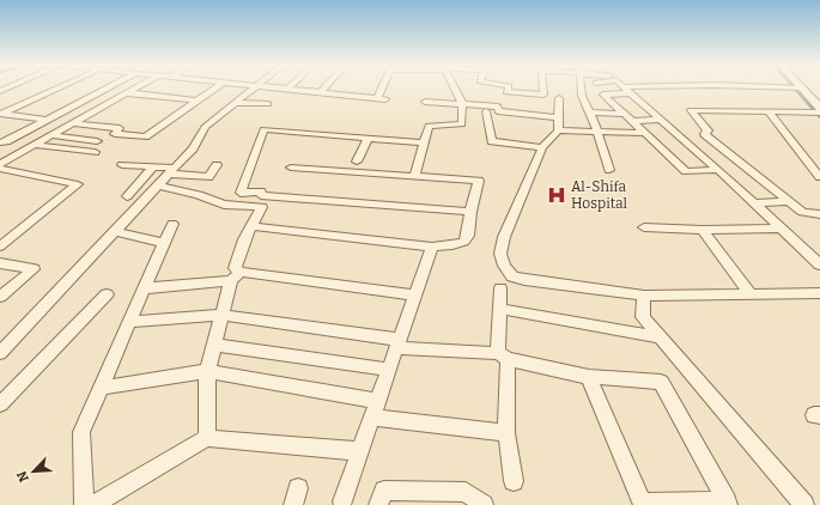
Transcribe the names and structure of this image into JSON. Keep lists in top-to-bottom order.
{
  "places": {
    "hospital": ["Al-Shifa Hospital"]
  },
  "north": "bottom left"
}
